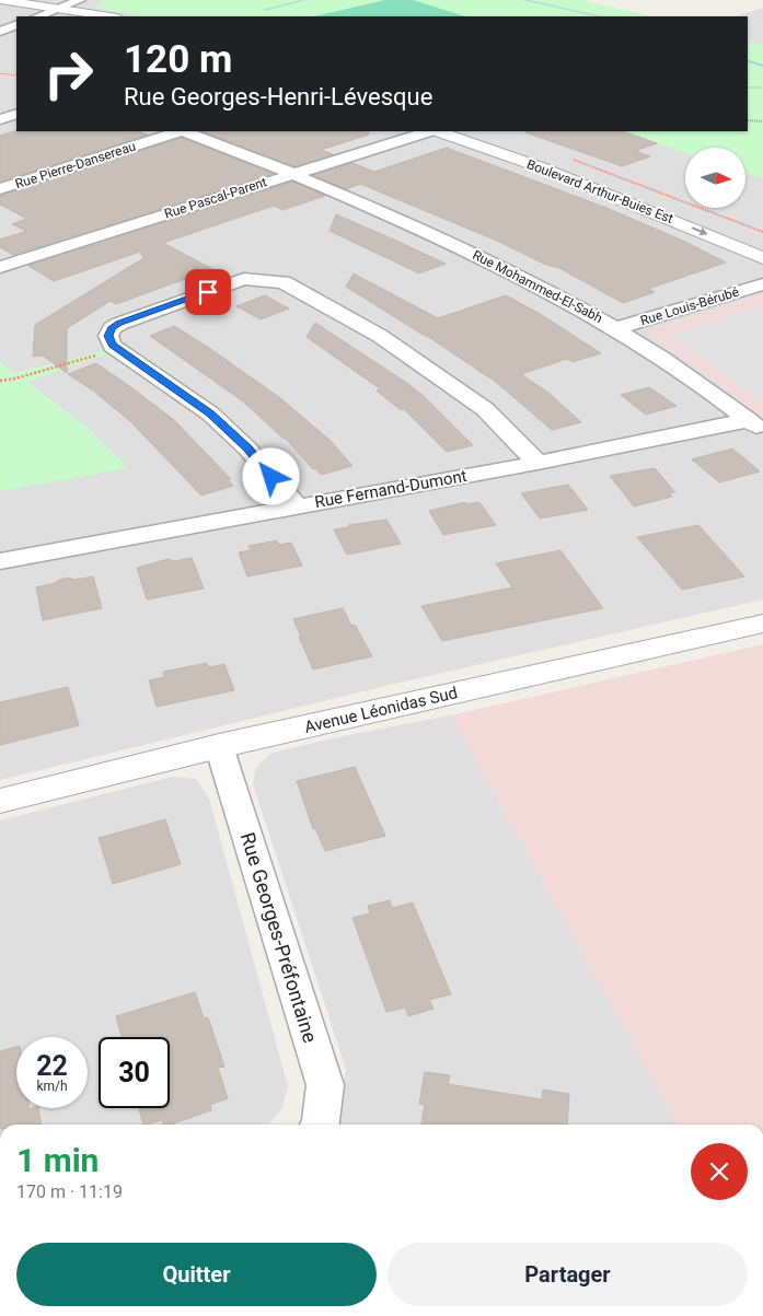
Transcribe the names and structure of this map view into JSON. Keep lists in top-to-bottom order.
{
  "streets": {
    "street": [
      "Rue Pierre-Dansereau",
      "Boulevard Arthur-Buies Est",
      "Rue Pascal-Parent",
      "Rue Mohammed-El-Sabh",
      "Rue Louis-Bérubé",
      "Rue Fernand-Dumont",
      "Avenue Léonidas Sud",
      "Rue Georges-Préfontaine"
    ]
  },
  "crossings": [
    ["Rue Pascal-Parent", "Rue Mohammed-El-Sabh"],
    ["Rue Mohammed-El-Sabh", "Rue Louis-Bérubé"],
    ["Rue Mohammed-El-Sabh", "Rue Fernand-Dumont"],
    ["Avenue Léonidas Sud", "Rue Georges-Préfontaine"]
  ],
  "north": "right",
  "page": {
    "turn": ["120 m", "Rue Georges-Henri-Lévesque"],
    "speed": "22 km/h",
    "limit": "30",
    "heading": ["1 min", "170 m · 11:19"],
    "buttons": ["Quitter", "Partager"]
  }
}
